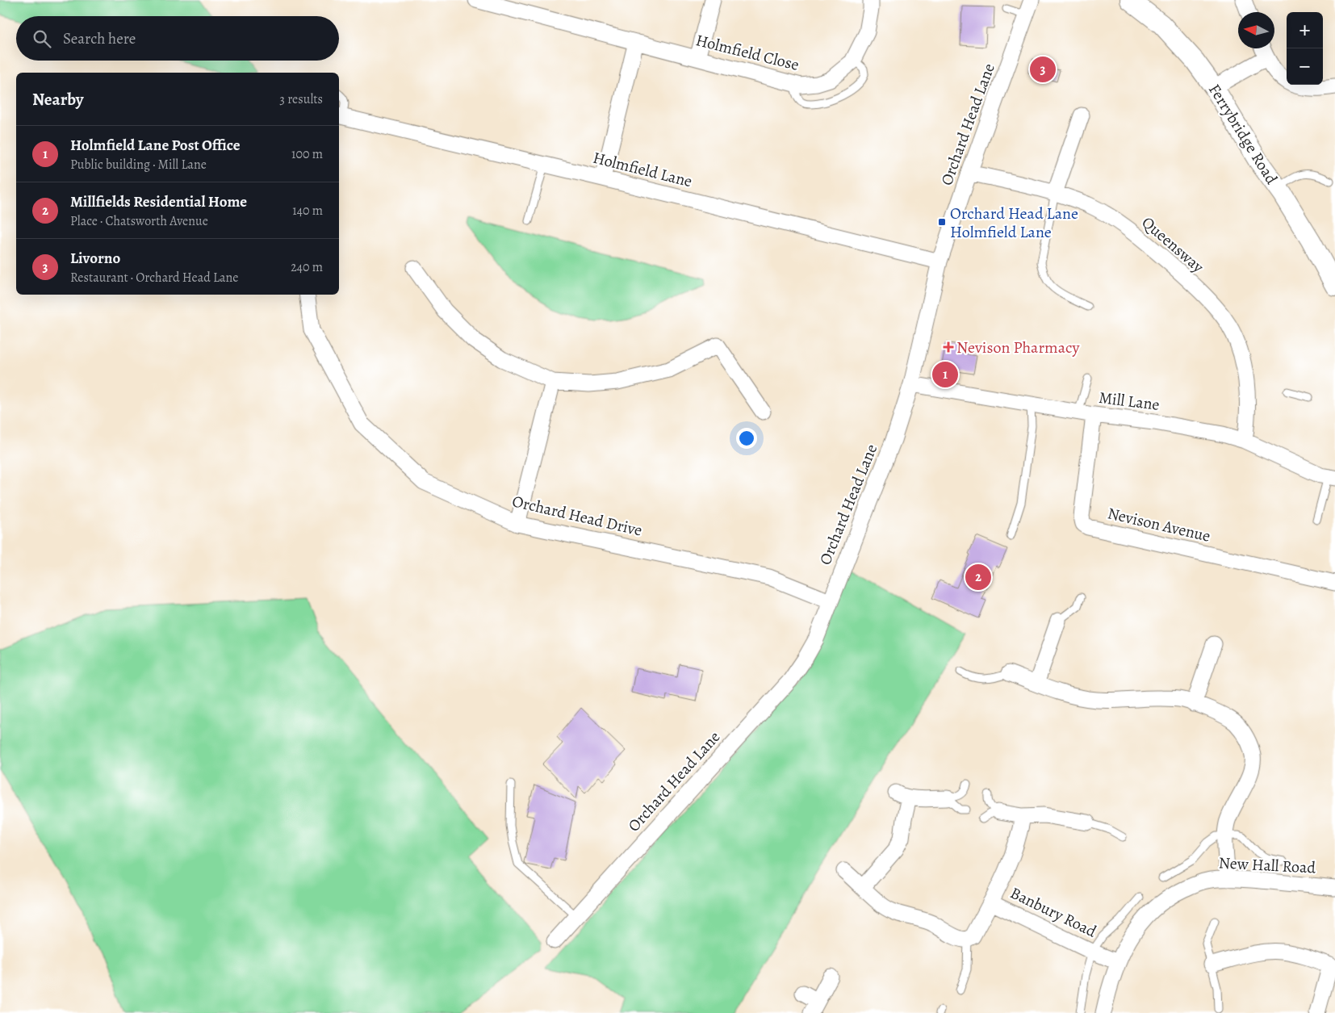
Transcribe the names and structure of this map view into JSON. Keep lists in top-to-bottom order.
{
  "streets": {
    "street": [
      "Holmfield Close",
      "Orchard Head Lane",
      "Ferrybridge Road",
      "Holmfield Lane",
      "Queensway",
      "Mill Lane",
      "Orchard Head Drive",
      "Nevison Avenue",
      "New Hall Road",
      "Banbury Road"
    ]
  },
  "crossings": [
    ["Orchard Head Lane", "Holmfield Lane"],
    ["Orchard Head Lane", "Queensway"],
    ["Orchard Head Lane", "Mill Lane"],
    ["Orchard Head Lane", "Orchard Head Drive"],
    ["Queensway", "Mill Lane"],
    ["Mill Lane", "Nevison Avenue"],
    ["New Hall Road", "Banbury Road"]
  ],
  "places": {
    "transit": ["Orchard Head Lane Holmfield Lane"],
    "health": ["Nevison Pharmacy"]
  },
  "north": "left",
  "page": {
    "map_buttons": ["+", "−"],
    "search": "Search here",
    "pins": ["3", "1", "2"],
    "heading": ["Nearby", "3 results"],
    "list": [
      {
        "mark": "1",
        "name": "Holmfield Lane Post Office",
        "note": "Public building · Mill Lane",
        "value": "100 m"
      },
      {
        "mark": "2",
        "name": "Millfields Residential Home",
        "note": "Place · Chatsworth Avenue",
        "value": "140 m"
      },
      {
        "mark": "3",
        "name": "Livorno",
        "note": "Restaurant · Orchard Head Lane",
        "value": "240 m"
      }
    ]
  }
}
